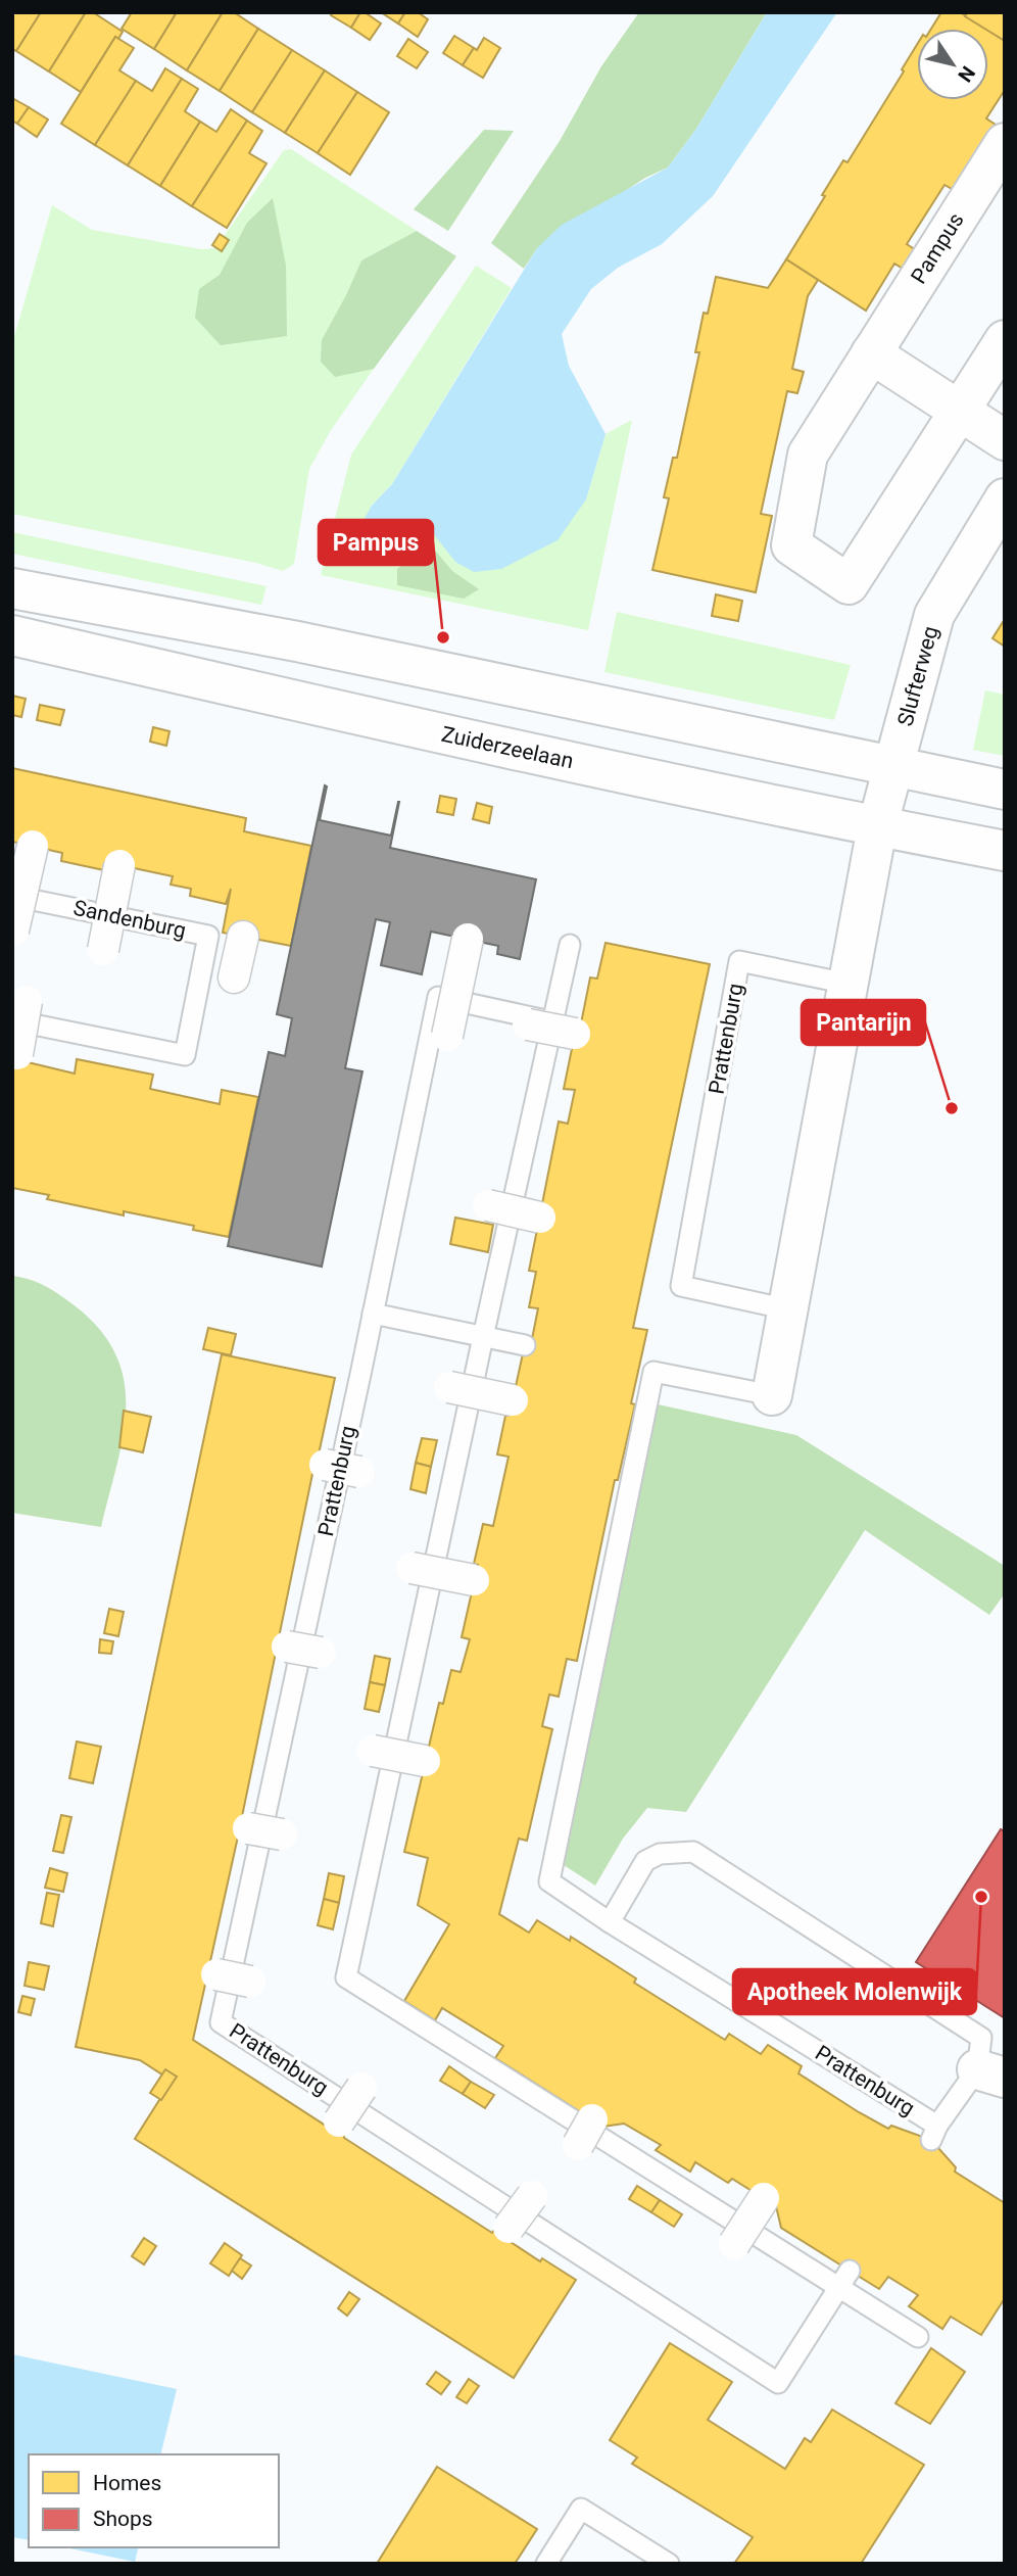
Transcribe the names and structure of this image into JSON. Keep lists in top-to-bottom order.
{
  "streets": {
    "street": [
      "Pampus",
      "Slufterweg",
      "Zuiderzeelaan",
      "Prattenburg"
    ],
    "lane": ["Sandenburg"]
  },
  "crossings": [
    ["Slufterweg", "Zuiderzeelaan"],
    ["Slufterweg", "Prattenburg"],
    ["Zuiderzeelaan", "Prattenburg"]
  ],
  "places": ["Pampus", "Pantarijn", "Apotheek Molenwijk"],
  "legend": ["Homes", "Shops"],
  "north": "bottom right"
}
